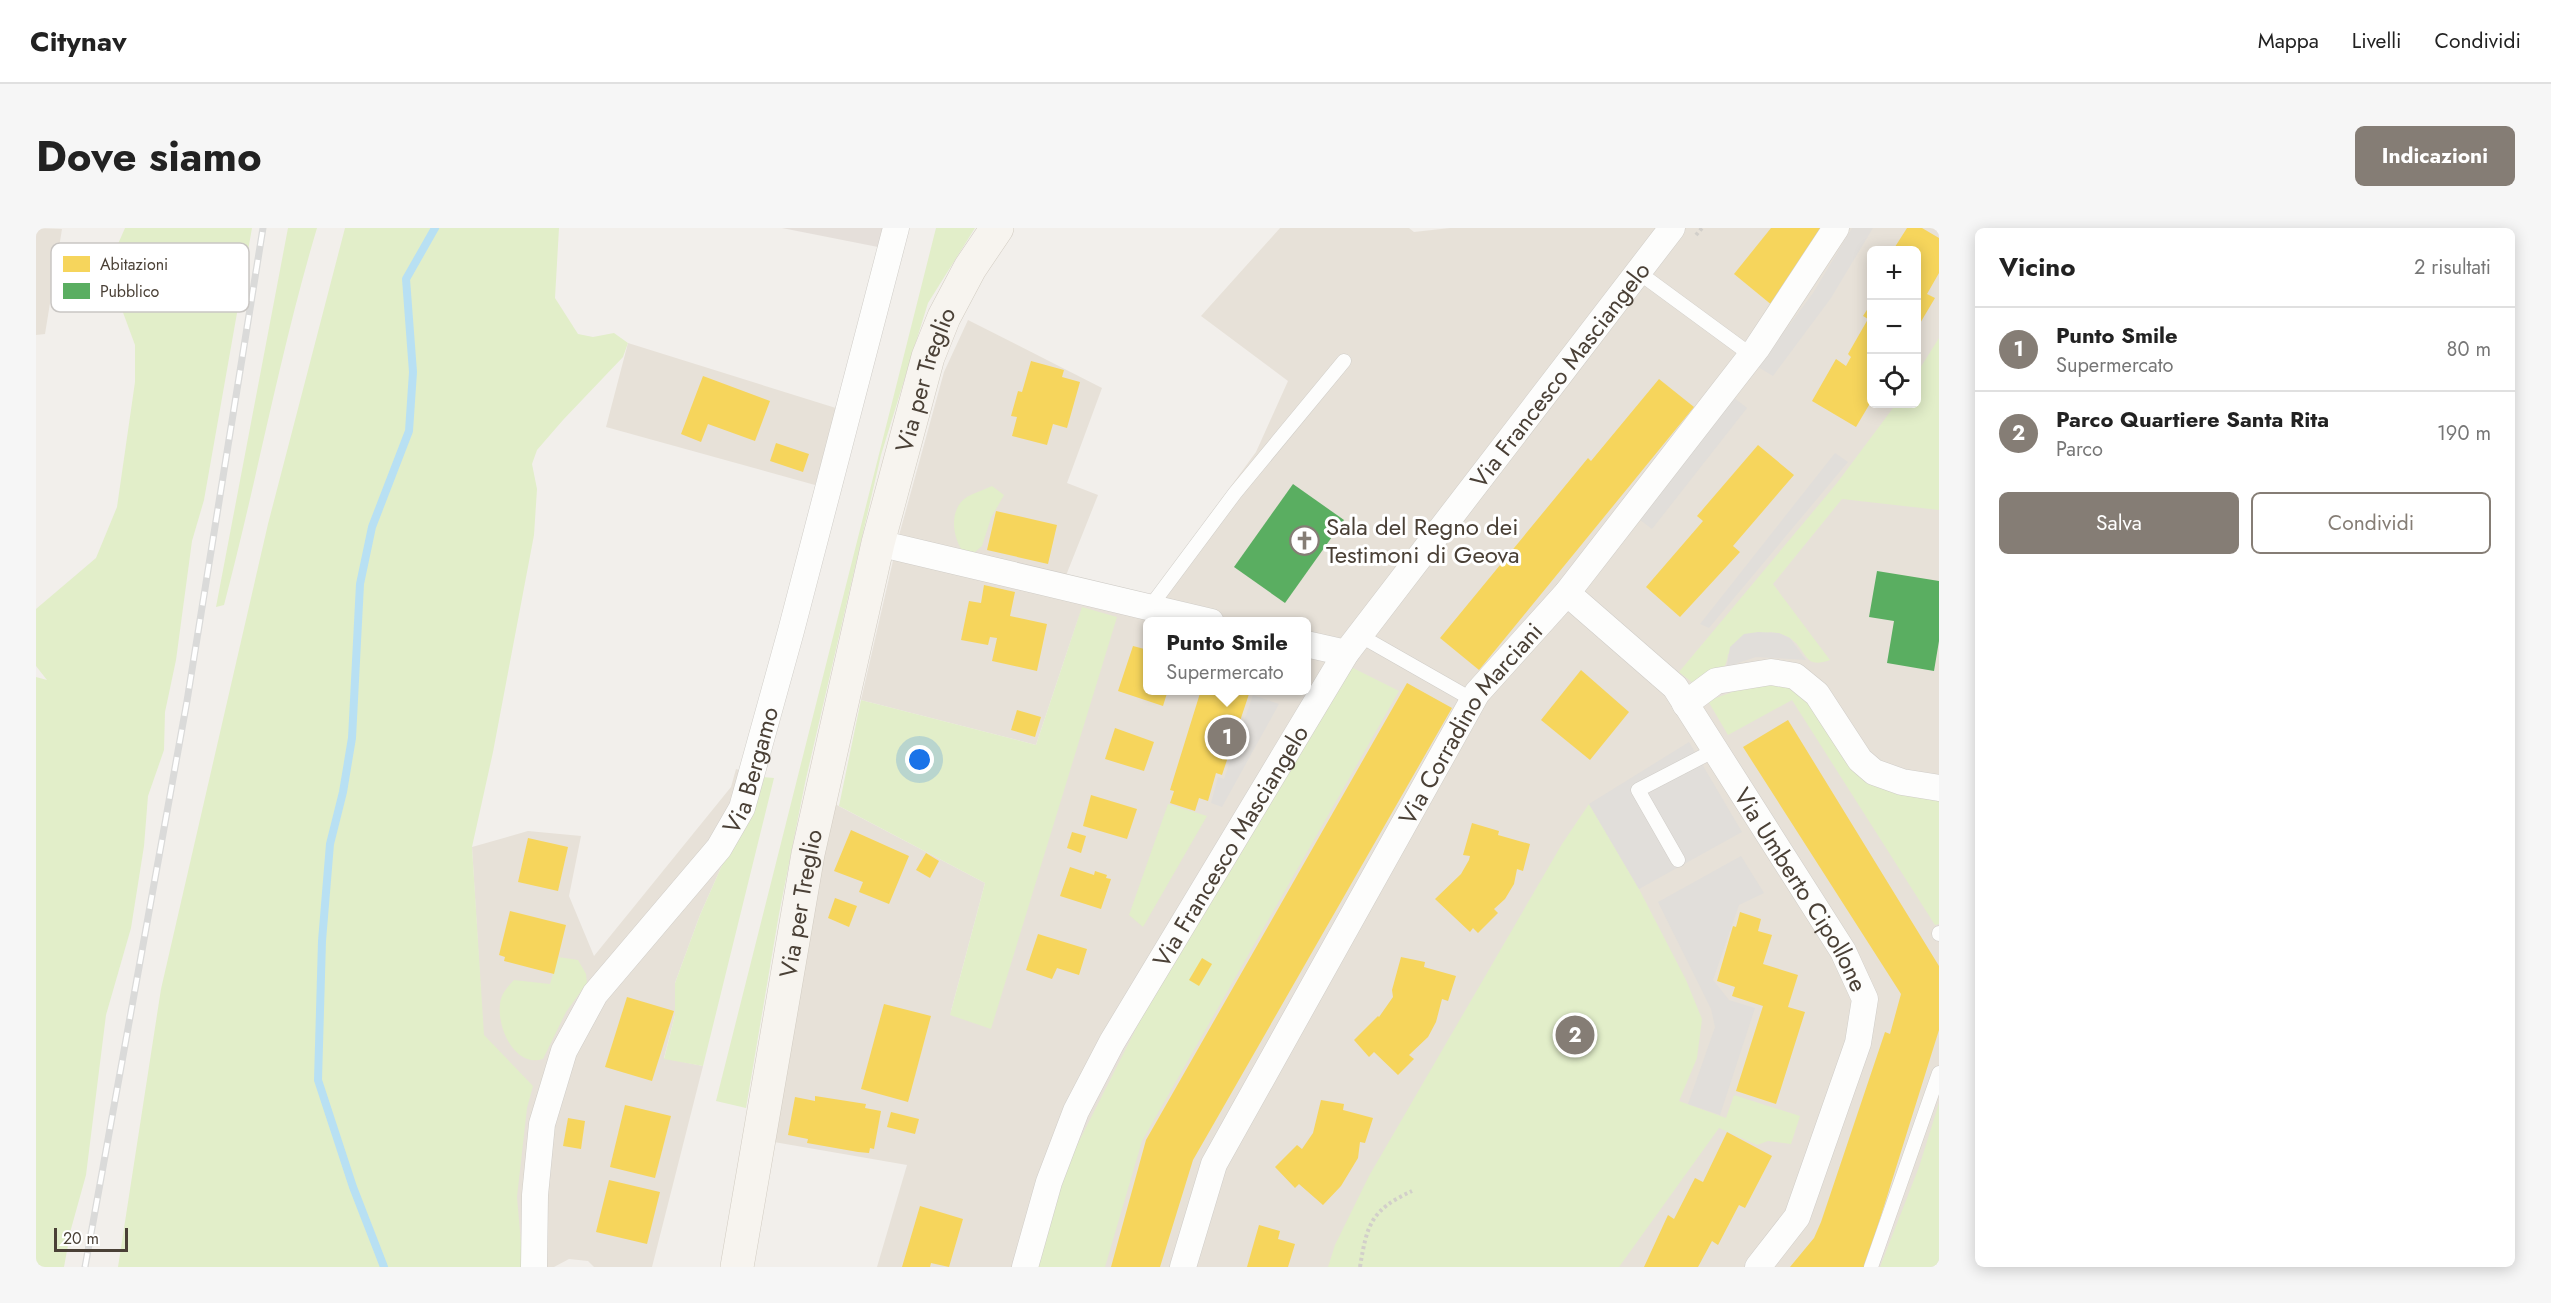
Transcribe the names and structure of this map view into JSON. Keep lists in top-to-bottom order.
{
  "streets": {
    "main road": ["Via per Treglio"],
    "street": [
      "Via Francesco Masciangelo",
      "Via Corradino Marciani",
      "Via Bergamo",
      "Via Umberto Cipollone"
    ]
  },
  "crossings": [
    ["Via Corradino Marciani", "Via Umberto Cipollone"]
  ],
  "places": {
    "church": ["Sala del Regno dei Testimoni di Geova"]
  },
  "legend": ["Abitazioni", "Pubblico"],
  "scale_bar": "20 m",
  "page": {
    "header": "Citynav",
    "nav": ["Mappa", "Livelli", "Condividi"],
    "title": "Dove siamo",
    "buttons": [
      "Indicazioni",
      ["Salva", "Condividi"]
    ],
    "heading": ["Vicino", "2 risultati"],
    "map_buttons": ["+", "−"],
    "list": [
      {
        "mark": "1",
        "name": "Punto Smile",
        "note": "Supermercato",
        "value": "80 m"
      },
      {
        "mark": "2",
        "name": "Parco Quartiere Santa Rita",
        "note": "Parco",
        "value": "190 m"
      }
    ],
    "popup": ["Punto Smile", "Supermercato"],
    "pins": ["1", "2"],
    "scale": "20 m"
  }
}
